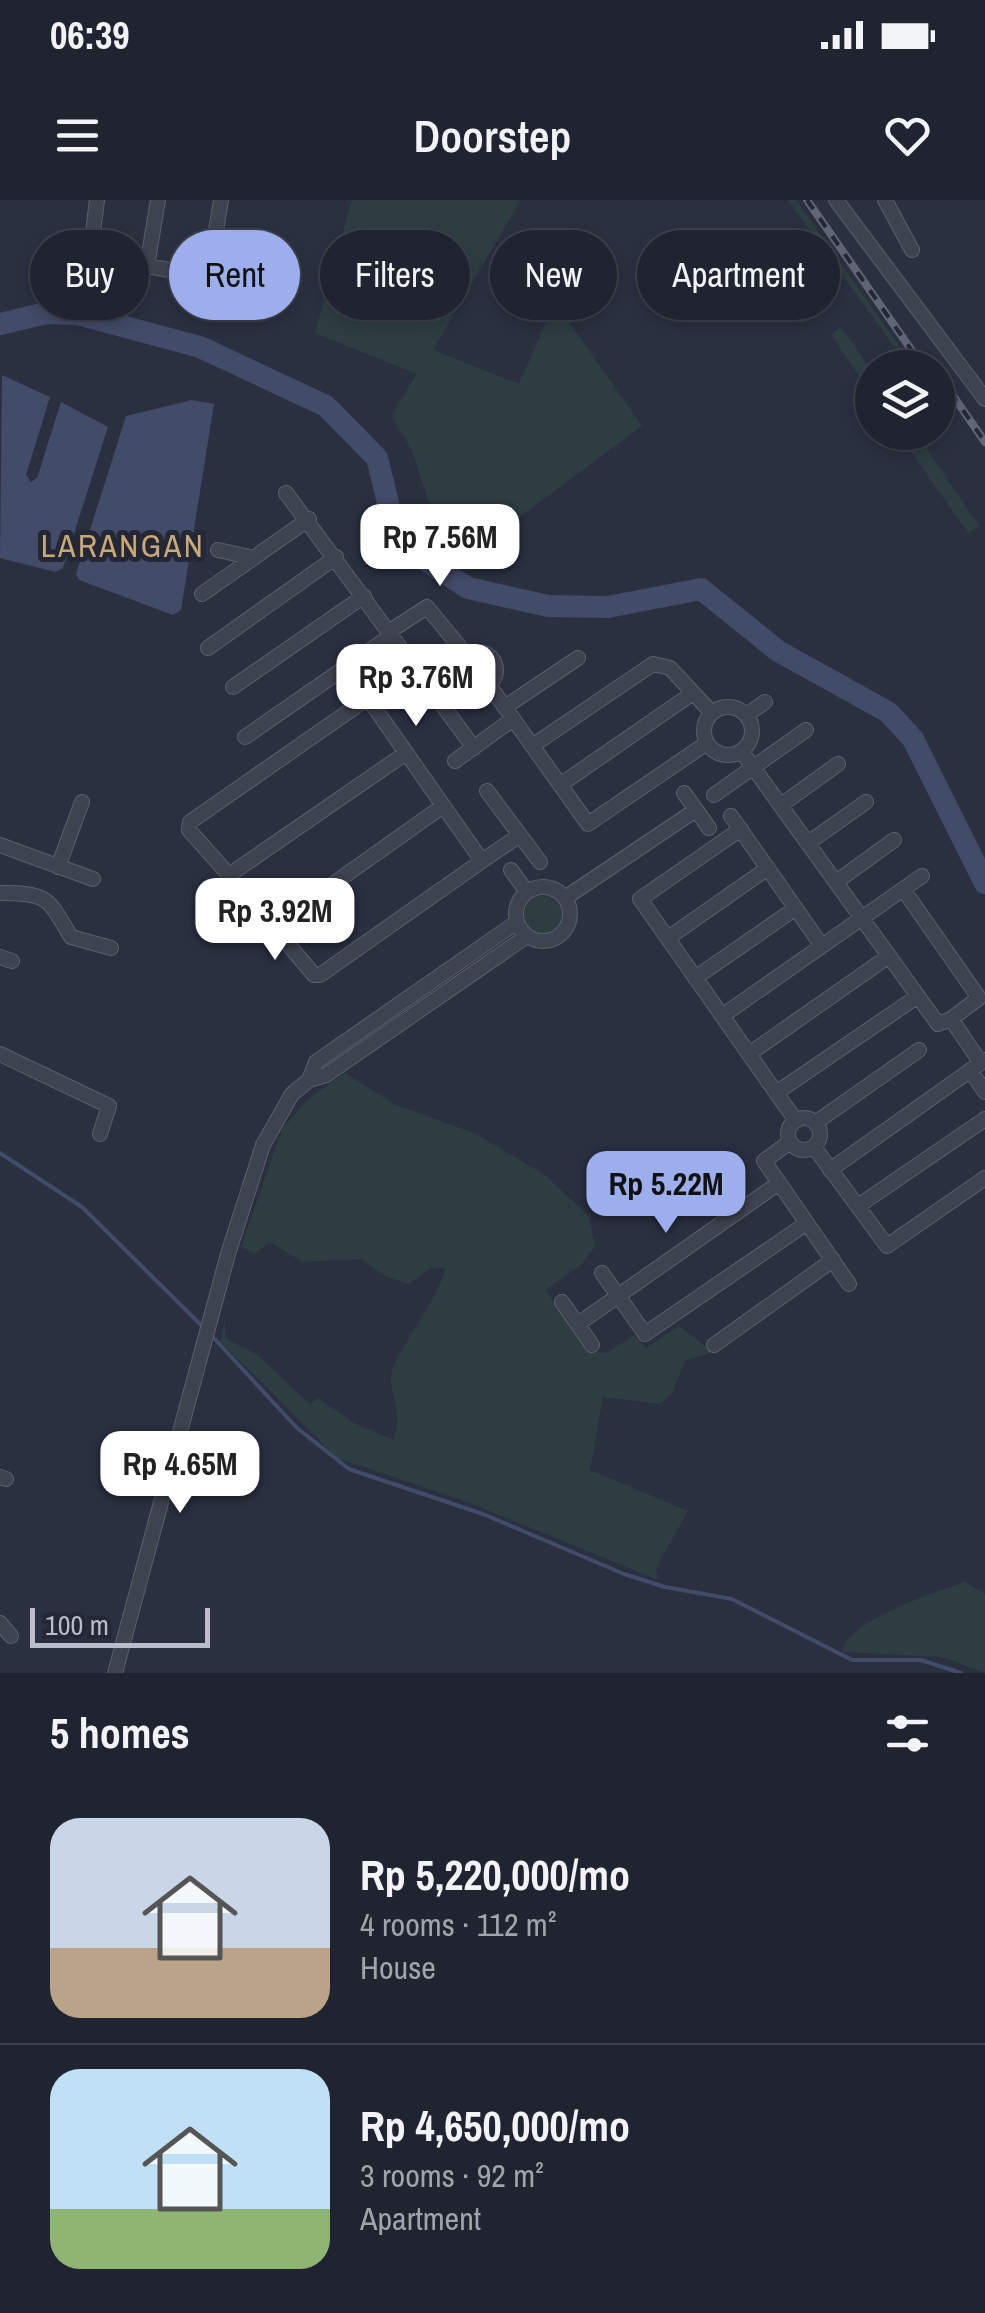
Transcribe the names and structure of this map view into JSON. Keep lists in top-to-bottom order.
{
  "districts": ["LARANGAN"],
  "scale_bar": "100 m",
  "page": {
    "status": "06:39",
    "header": "Doorstep",
    "chip": [
      "Buy",
      "Rent",
      "Filters",
      "New",
      "Apartment"
    ],
    "price": [
      "Rp 7.56M",
      "Rp 3.76M",
      "Rp 3.92M",
      "Rp 5.22M",
      "Rp 4.65M"
    ],
    "scale": "100 m",
    "heading": "5 homes",
    "list": [
      {
        "name": "Rp 5,220,000/mo",
        "note": "4 rooms · 112 m² · House"
      },
      {
        "name": "Rp 4,650,000/mo",
        "note": "3 rooms · 92 m² · Apartment"
      }
    ]
  }
}
